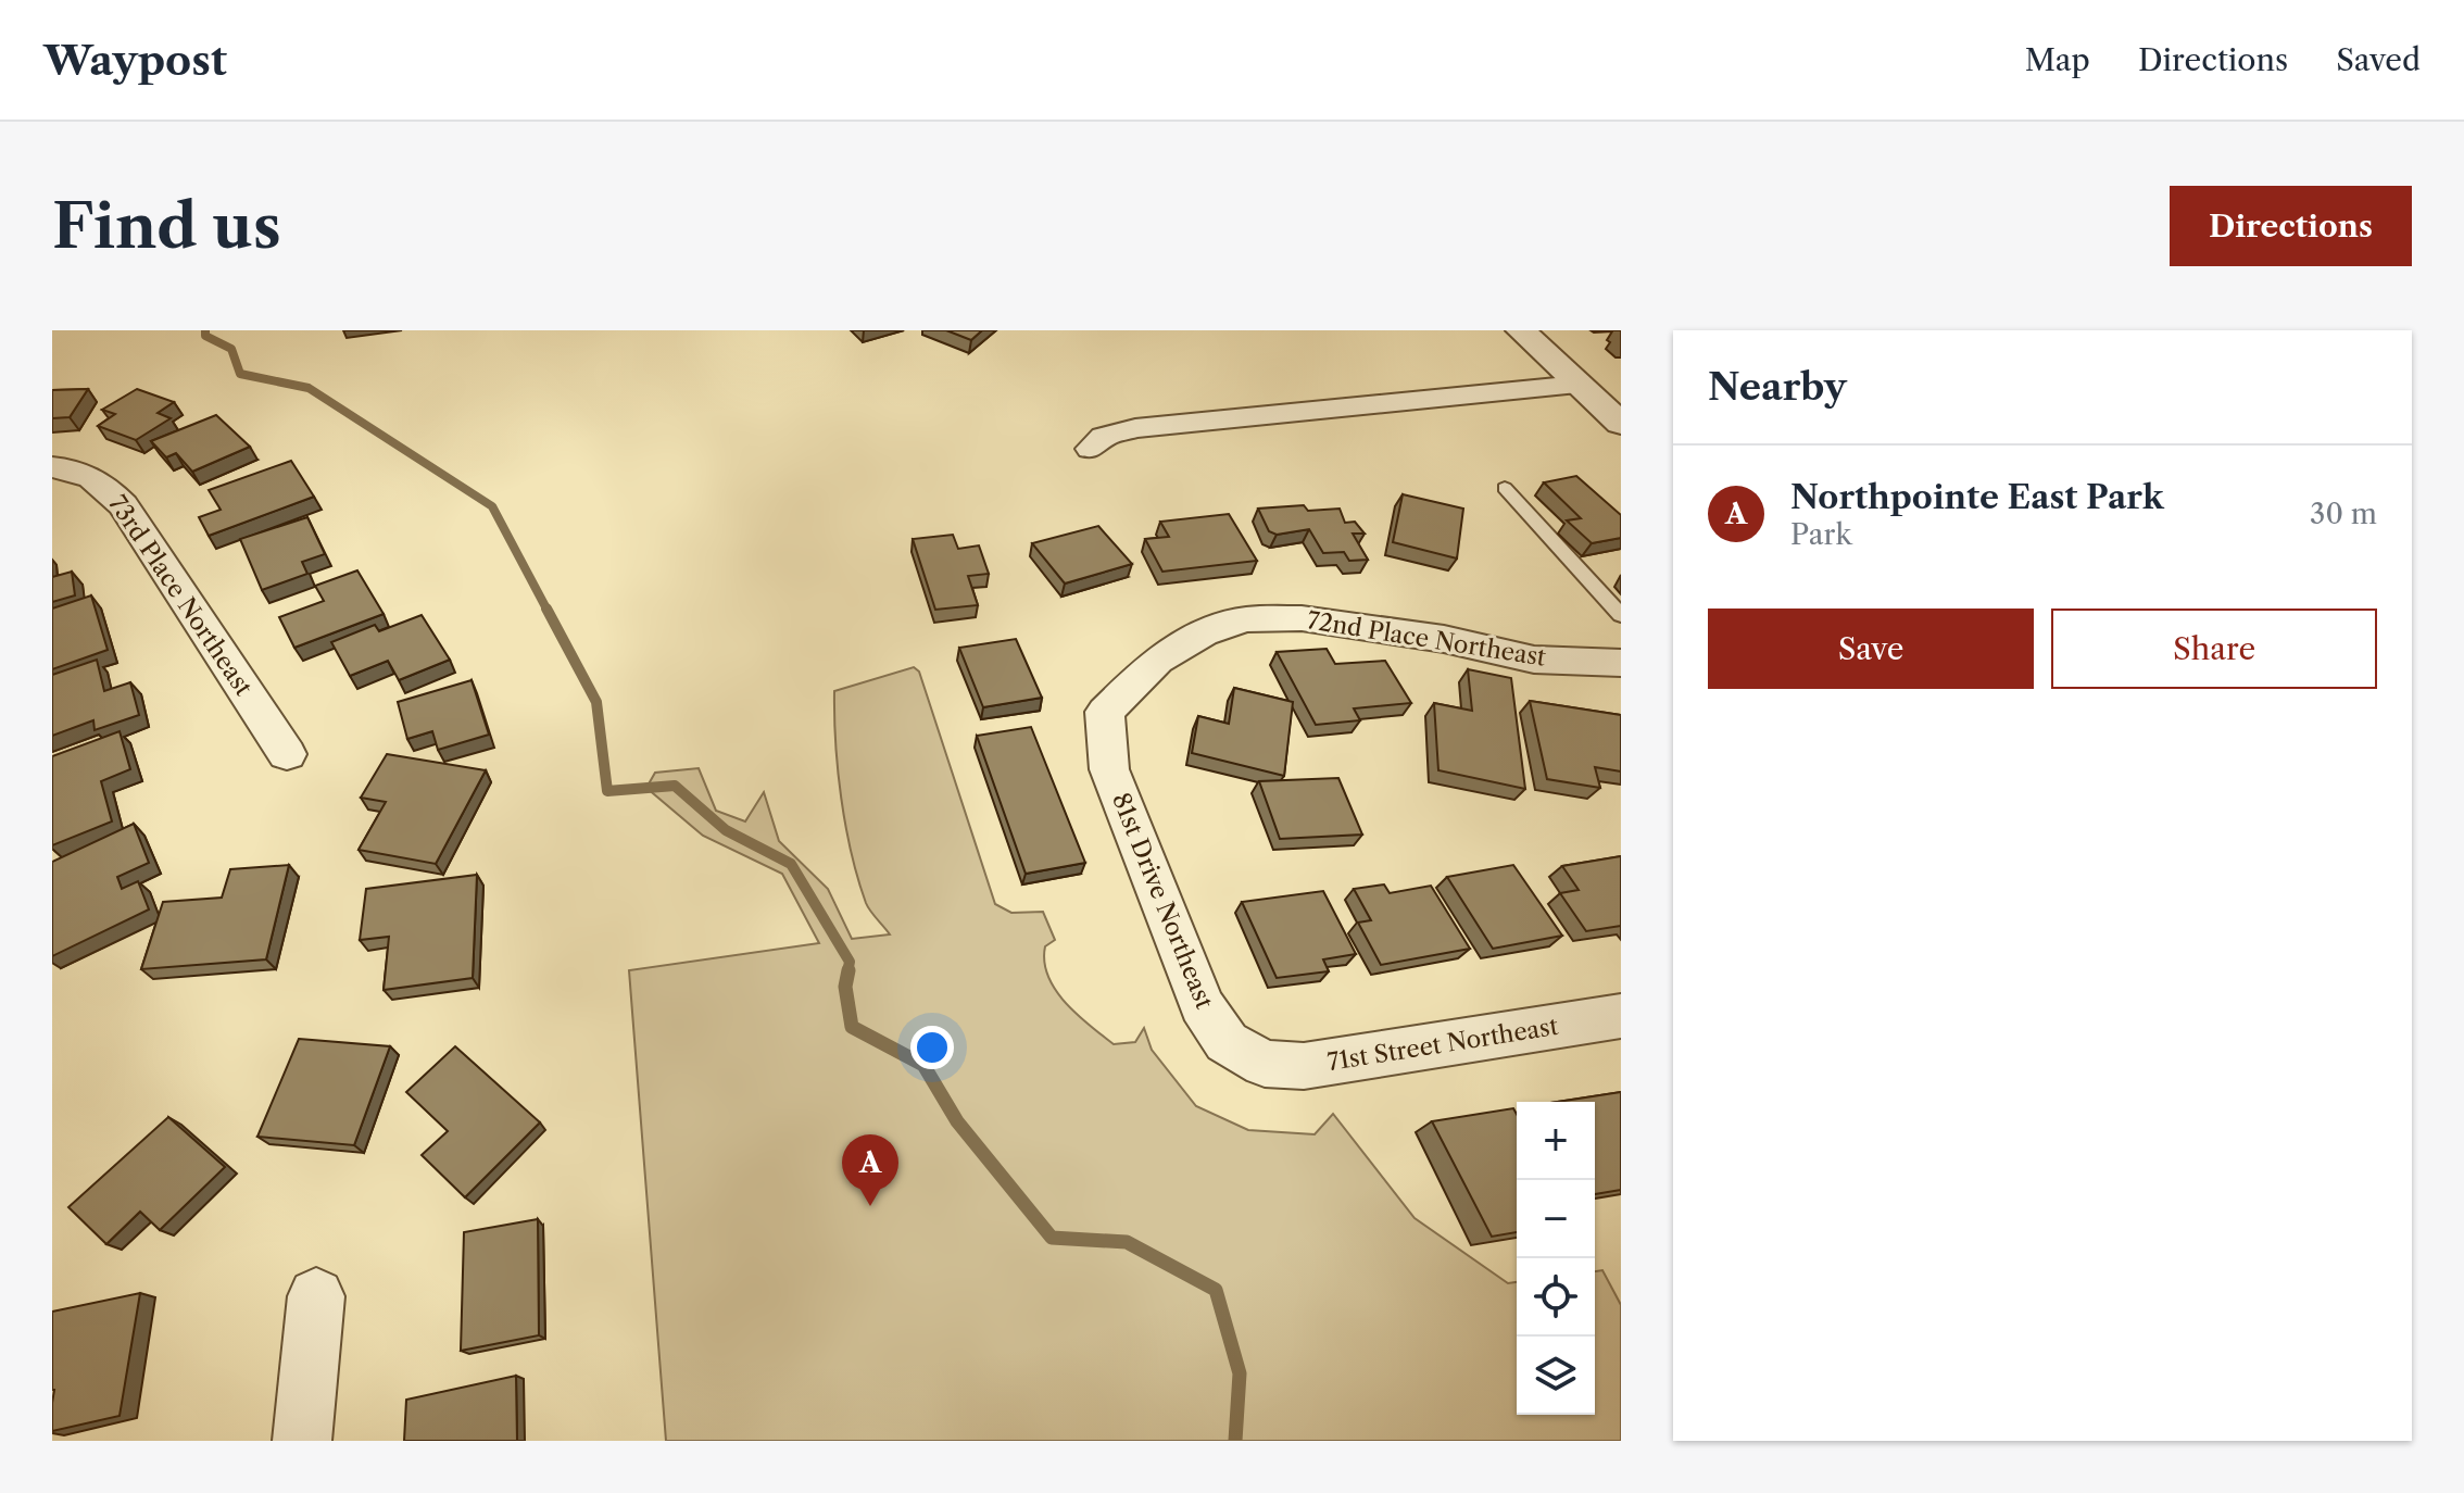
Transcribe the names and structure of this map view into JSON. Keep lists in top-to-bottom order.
{
  "streets": {
    "street": [
      "73rd Place Northeast",
      "72nd Place Northeast",
      "81st Drive Northeast",
      "71st Street Northeast"
    ]
  },
  "crossings": [
    ["72nd Place Northeast", "81st Drive Northeast"],
    ["81st Drive Northeast", "71st Street Northeast"]
  ],
  "page": {
    "header": "Waypost",
    "nav": ["Map", "Directions", "Saved"],
    "buttons": [
      "Directions",
      ["Save", "Share"]
    ],
    "title": "Find us",
    "heading": "Nearby",
    "list": [
      {
        "mark": "A",
        "name": "Northpointe East Park",
        "note": "Park",
        "value": "30 m"
      }
    ],
    "map_buttons": ["+", "−"],
    "pins": "A"
  }
}
